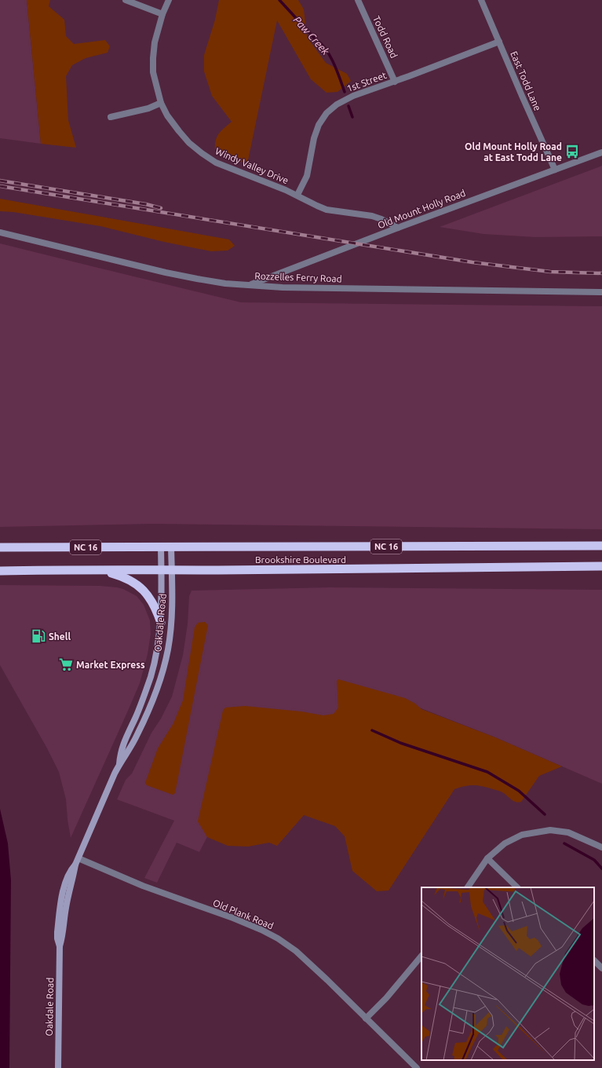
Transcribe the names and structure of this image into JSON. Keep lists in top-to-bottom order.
{
  "streets": {
    "highway": ["NC 16", "Brookshire Boulevard"],
    "main road": ["Oakdale Road"],
    "street": [
      "Todd Road",
      "East Todd Lane",
      "1st Street",
      "Windy Valley Drive",
      "Old Mount Holly Road",
      "Rozzelles Ferry Road",
      "Old Plank Road"
    ]
  },
  "crossings": [
    ["Todd Road", "1st Street"],
    ["East Todd Lane", "1st Street"],
    ["East Todd Lane", "Old Mount Holly Road"],
    ["1st Street", "Windy Valley Drive"],
    ["Windy Valley Drive", "Old Mount Holly Road"],
    ["Old Mount Holly Road", "Rozzelles Ferry Road"],
    ["Brookshire Boulevard", "Oakdale Road"],
    ["Oakdale Road", "Old Plank Road"]
  ],
  "water": ["Paw Creek"],
  "places": {
    "bus stop": ["Old Mount Holly Road at East Todd Lane"],
    "fuel station": ["Shell"],
    "supermarket": ["Market Express"]
  }
}
